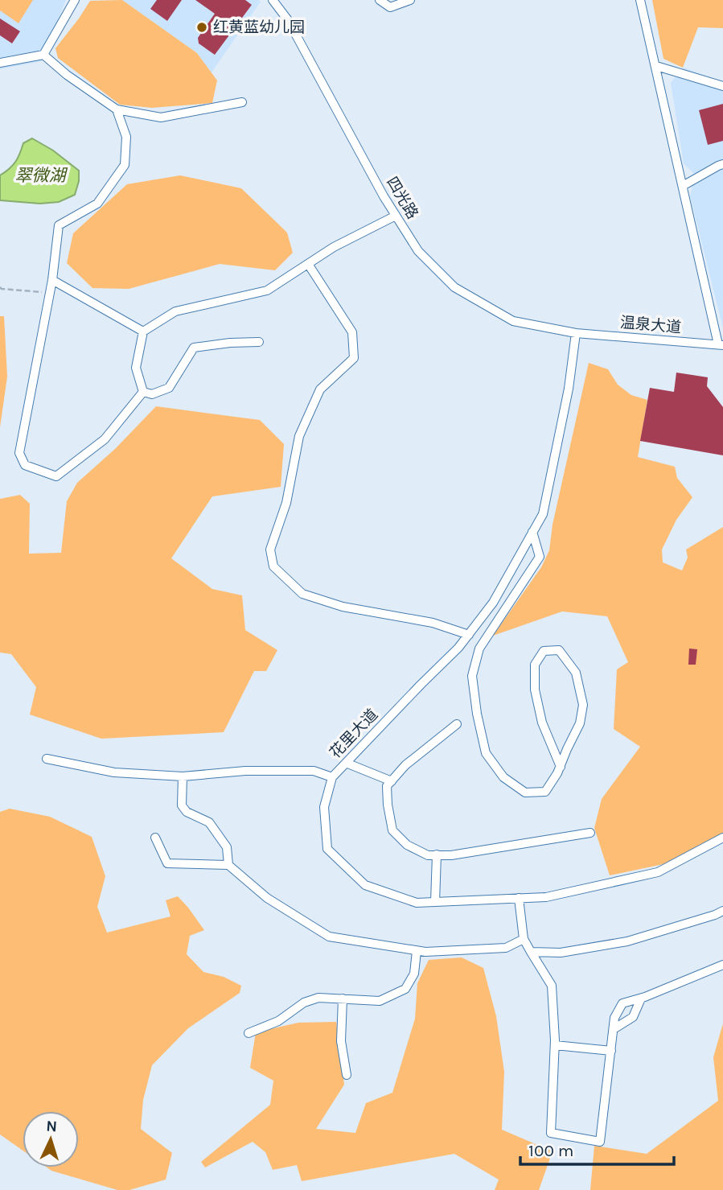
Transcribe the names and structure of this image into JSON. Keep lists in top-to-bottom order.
{
  "streets": {
    "street": ["四光路", "温泉大道", "花里大道"]
  },
  "crossings": [
    ["四光路", "温泉大道"],
    ["四光路", "花里大道"],
    ["温泉大道", "花里大道"]
  ],
  "water": ["翠微湖"],
  "places": ["红黄蓝幼儿园"],
  "scale_bar": "100 m",
  "north": "top"
}
